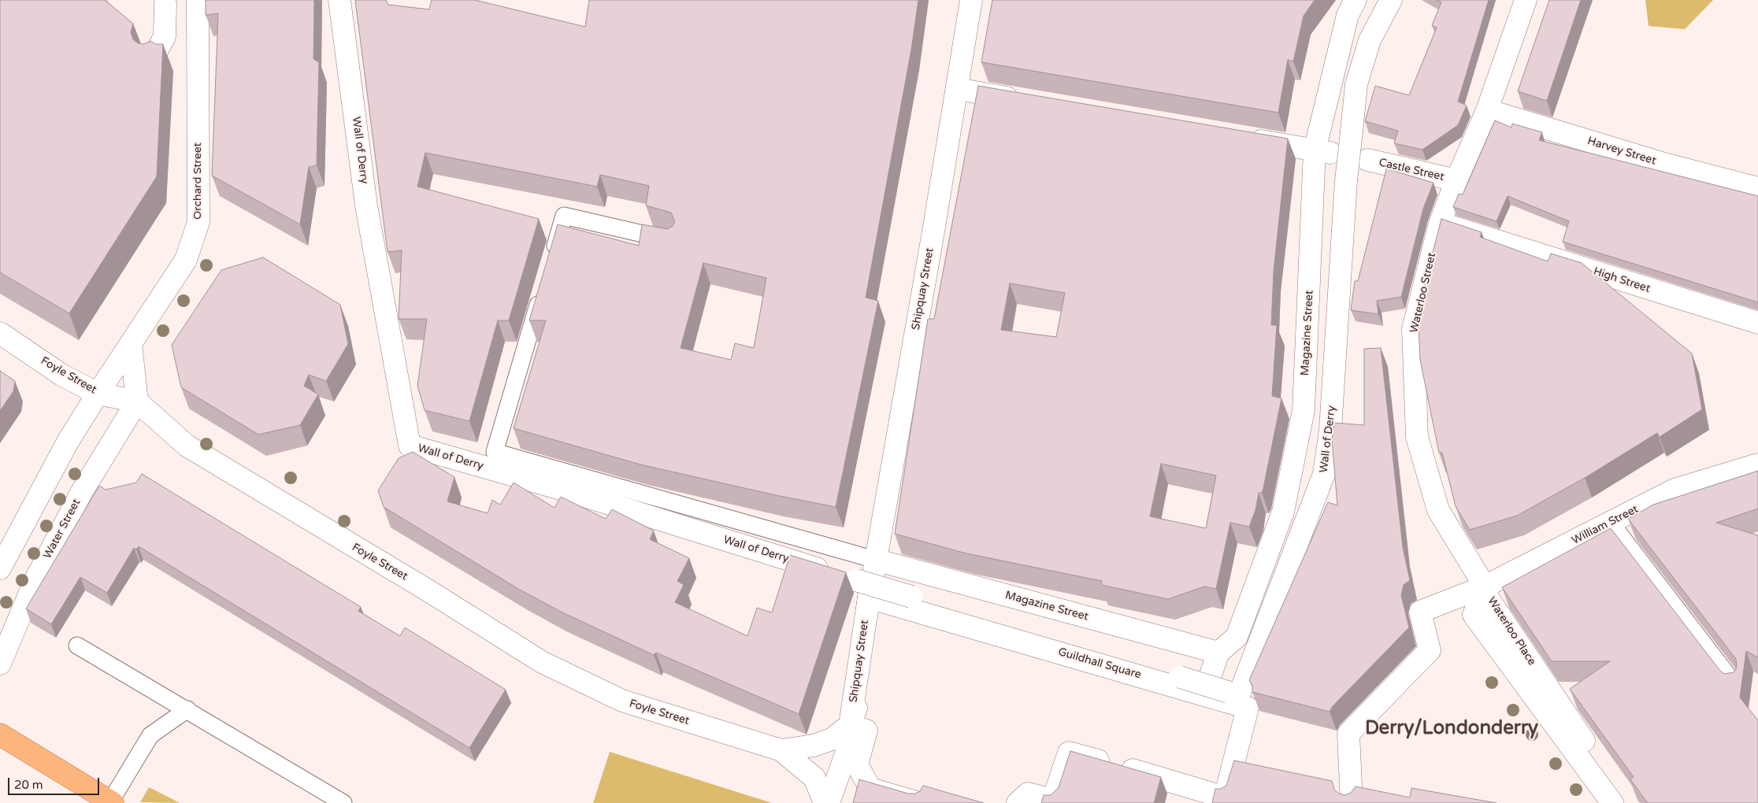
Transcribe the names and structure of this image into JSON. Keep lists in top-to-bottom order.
{
  "streets": {
    "street": [
      "Wall of Derry",
      "Harvey Street",
      "Castle Street",
      "Orchard Street",
      "High Street",
      "Shipquay Street",
      "Waterloo Street",
      "Magazine Street",
      "Foyle Street",
      "William Street",
      "Water Street",
      "Waterloo Place",
      "Guildhall Square"
    ]
  },
  "crossings": [
    ["Wall of Derry", "Shipquay Street"],
    ["Wall of Derry", "Magazine Street"],
    ["Wall of Derry", "Guildhall Square"],
    ["Harvey Street", "Waterloo Street"],
    ["Castle Street", "Waterloo Street"],
    ["Orchard Street", "Foyle Street"],
    ["High Street", "Waterloo Street"],
    ["Shipquay Street", "Magazine Street"],
    ["Shipquay Street", "Foyle Street"],
    ["Shipquay Street", "Guildhall Square"],
    ["Waterloo Street", "William Street"],
    ["Waterloo Street", "Waterloo Place"],
    ["Magazine Street", "Guildhall Square"],
    ["Foyle Street", "Water Street"],
    ["William Street", "Waterloo Place"]
  ],
  "districts": ["Derry/Londonderry"],
  "scale_bar": "20 m"
}
